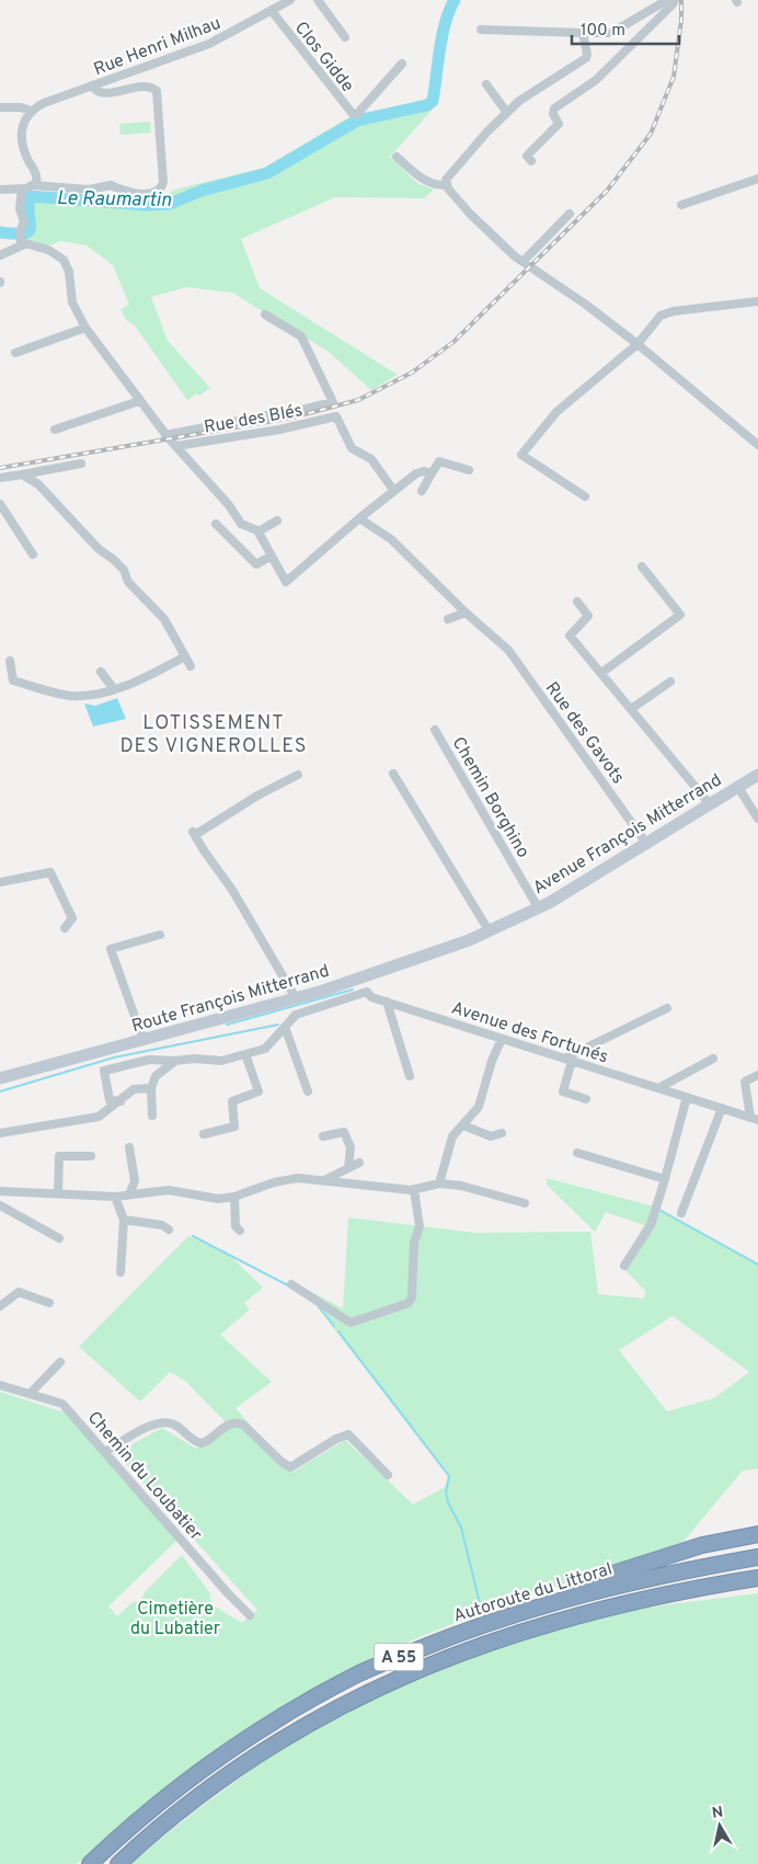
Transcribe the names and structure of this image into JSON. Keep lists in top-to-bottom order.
{
  "streets": {
    "highway": ["Autoroute du Littoral", "A 55"],
    "main road": ["Avenue François Mitterrand", "Route François Mitterrand"],
    "street": [
      "Rue Henri Milhau",
      "Clos Gidde",
      "Rue des Blés",
      "Rue des Gavots",
      "Chemin Borghino",
      "Avenue des Fortunés",
      "Chemin du Loubatier"
    ]
  },
  "crossings": [
    ["Rue Henri Milhau", "Clos Gidde"],
    ["Rue des Gavots", "Avenue François Mitterrand"],
    ["Chemin Borghino", "Avenue François Mitterrand"],
    ["Avenue François Mitterrand", "Route François Mitterrand"]
  ],
  "districts": ["LOTISSEMENT DES VIGNEROLLES"],
  "water": ["Le Raumartin"],
  "parks": ["Cimetière du Lubatier"],
  "scale_bar": "100 m",
  "north": "top"
}
